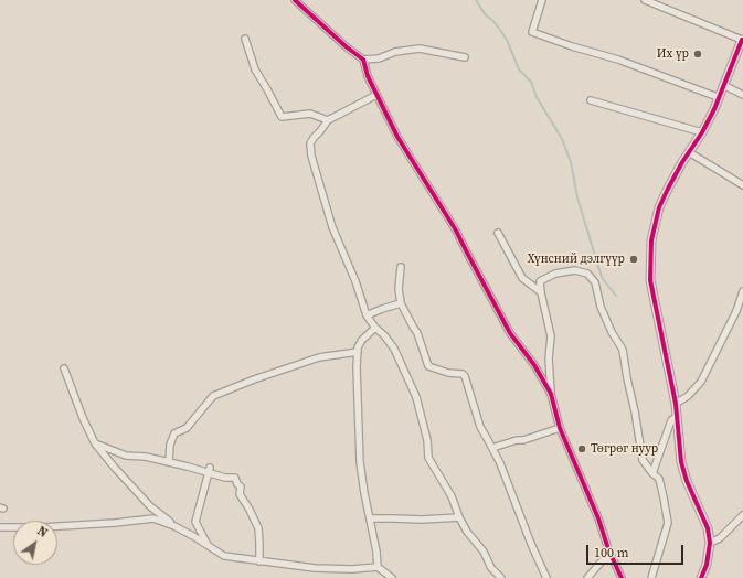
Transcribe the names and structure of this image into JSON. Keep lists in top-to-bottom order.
{
  "places": ["Их үр", "Хүнсний дэлгүүр", "Төгрөг нуур"],
  "scale_bar": "100 m",
  "north": "top right"
}
